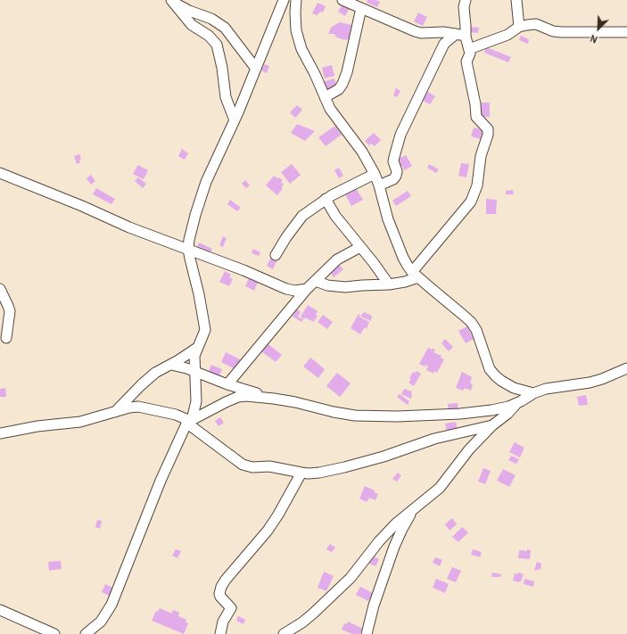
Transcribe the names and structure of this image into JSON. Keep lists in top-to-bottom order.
{
  "north": "bottom left"
}
